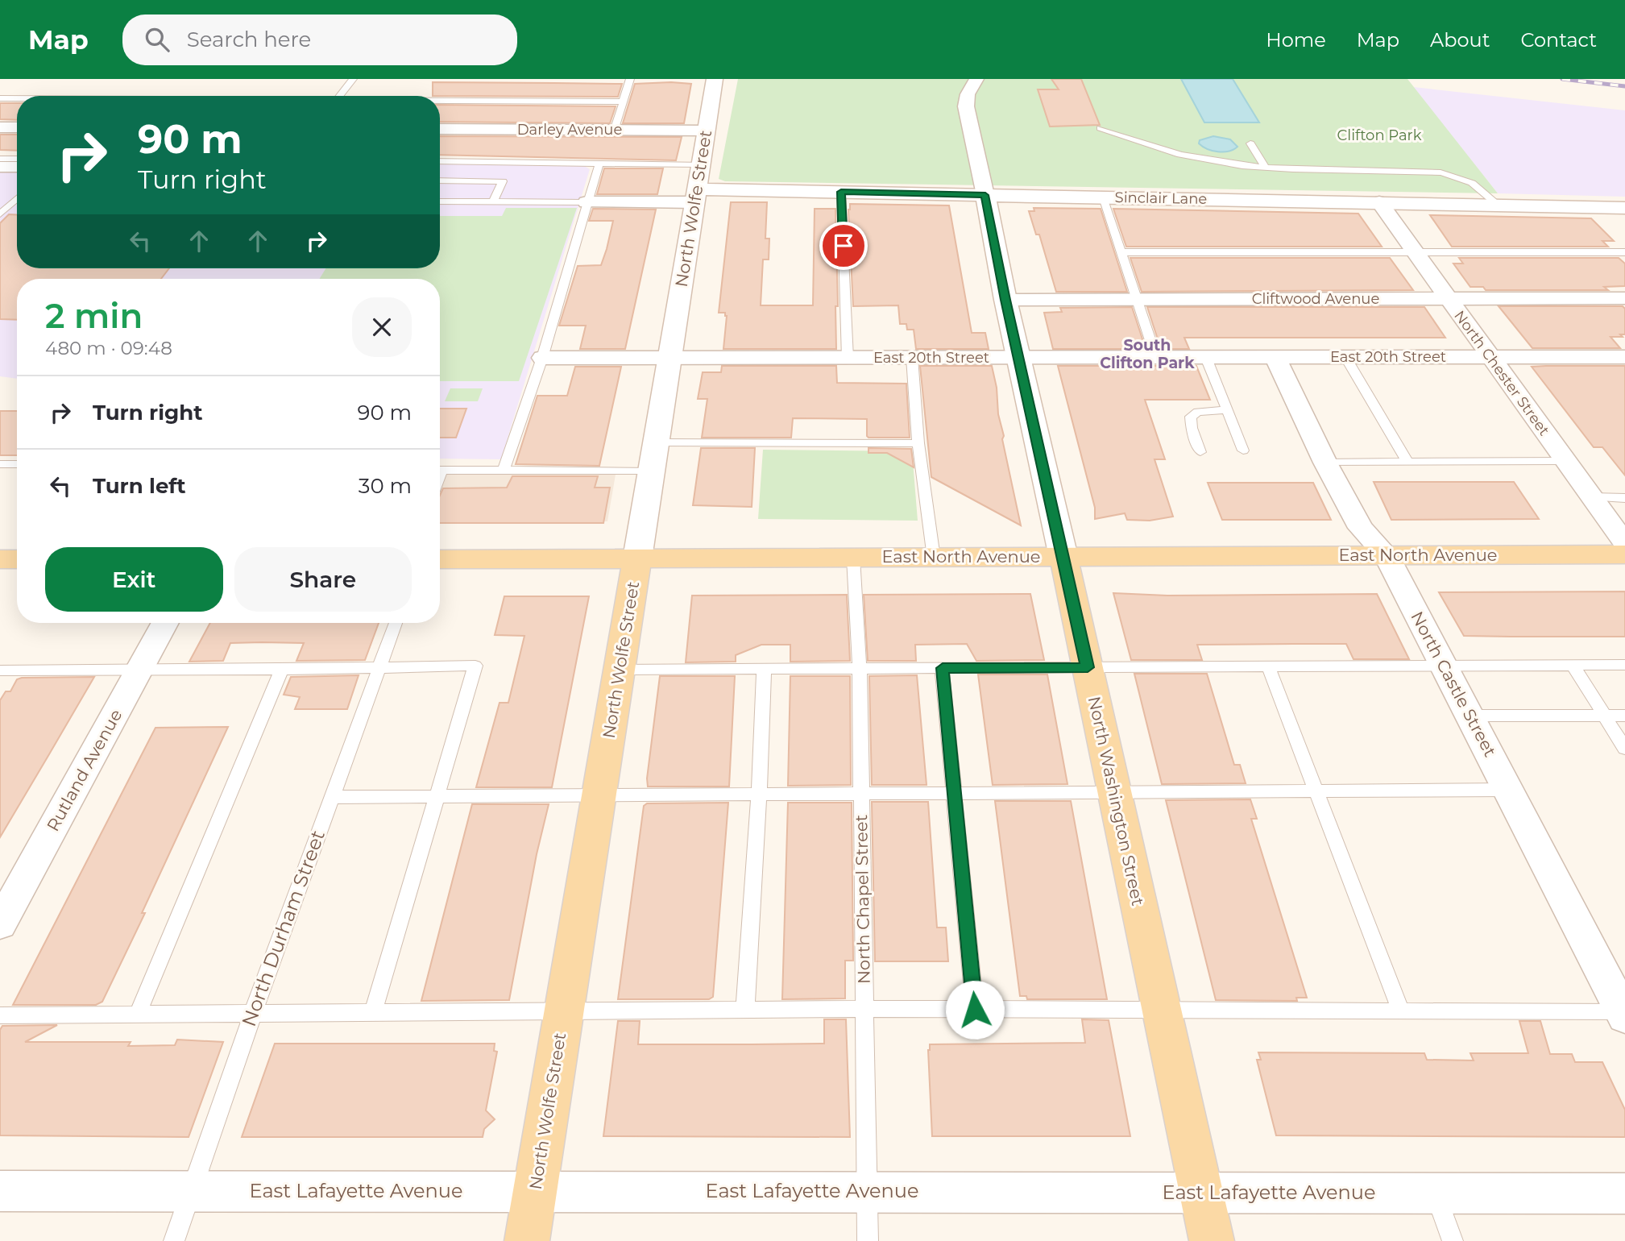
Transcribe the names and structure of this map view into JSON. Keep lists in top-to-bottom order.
{
  "streets": {
    "main road": [
      "Sinclair Lane",
      "North Wolfe Street",
      "East North Avenue",
      "North Washington Street"
    ],
    "street": [
      "Darley Avenue",
      "Cliftwood Avenue",
      "East 20th Street",
      "North Chester Street",
      "North Castle Street",
      "Rutland Avenue",
      "East Lafayette Avenue"
    ],
    "lane": ["North Chapel Street", "North Durham Street"]
  },
  "crossings": [
    ["Darley Avenue", "North Wolfe Street"],
    ["Sinclair Lane", "North Wolfe Street"],
    ["Sinclair Lane", "North Chester Street"],
    ["Sinclair Lane", "North Washington Street"],
    ["North Wolfe Street", "East 20th Street"],
    ["North Wolfe Street", "East North Avenue"],
    ["North Wolfe Street", "East Lafayette Avenue"],
    ["Cliftwood Avenue", "North Chester Street"],
    ["Cliftwood Avenue", "North Washington Street"],
    ["East 20th Street", "North Chester Street"],
    ["East 20th Street", "North Castle Street"],
    ["East 20th Street", "North Washington Street"],
    ["East North Avenue", "North Castle Street"],
    ["East North Avenue", "North Washington Street"],
    ["East North Avenue", "North Chapel Street"],
    ["North Washington Street", "East Lafayette Avenue"],
    ["North Chapel Street", "East Lafayette Avenue"],
    ["North Durham Street", "East Lafayette Avenue"]
  ],
  "districts": ["South Clifton Park"],
  "parks": ["Clifton Park"],
  "page": {
    "header": "Map",
    "search": "Search here",
    "nav": [
      "Home",
      "Map",
      "About",
      "Contact"
    ],
    "turn": ["90 m", "Turn right"],
    "heading": ["2 min", "480 m · 09:48"],
    "list": [
      {
        "name": "Turn right",
        "value": "90 m"
      },
      {
        "name": "Turn left",
        "value": "30 m"
      }
    ],
    "buttons": ["Exit", "Share"]
  }
}
